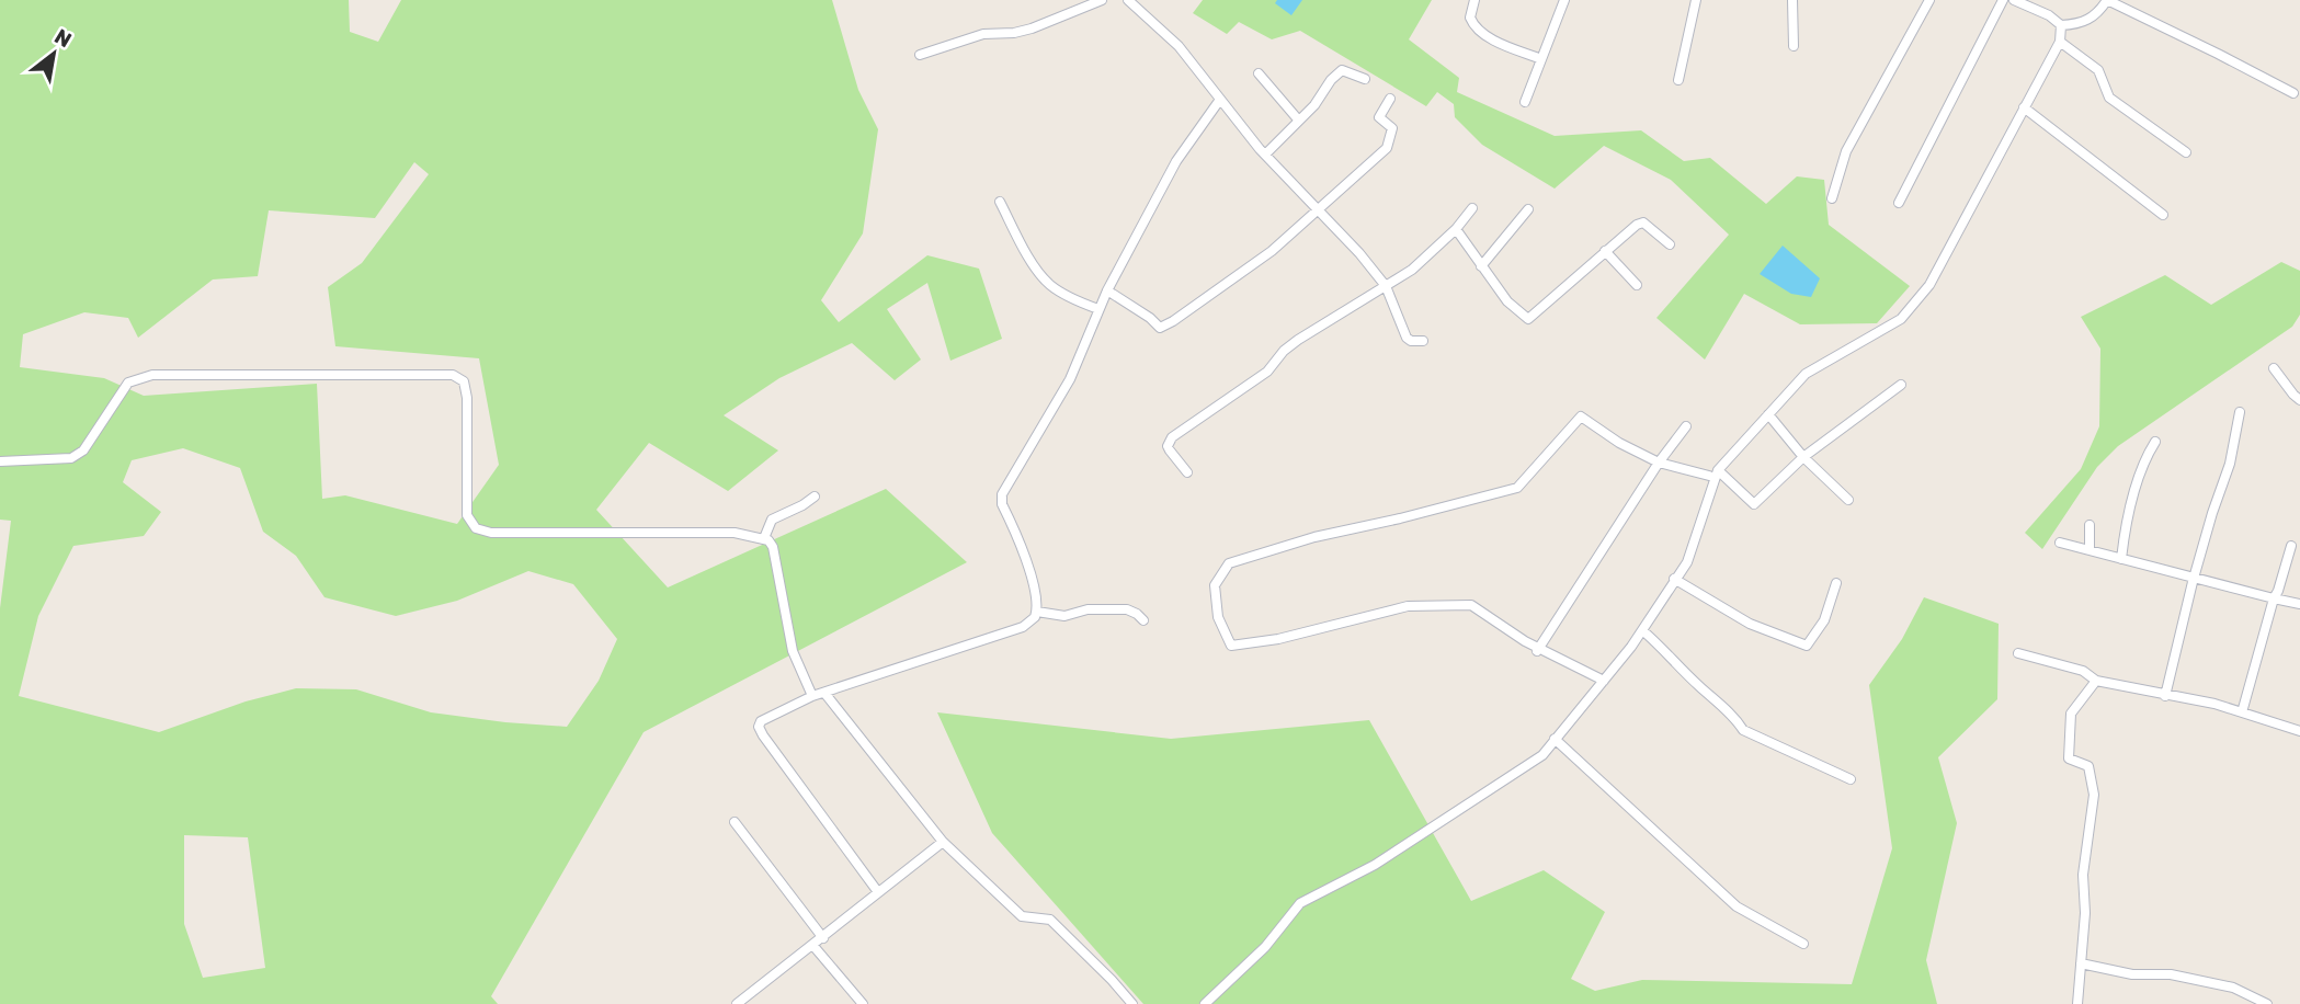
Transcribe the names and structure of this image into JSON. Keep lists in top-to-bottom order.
{
  "north": "top right"
}
